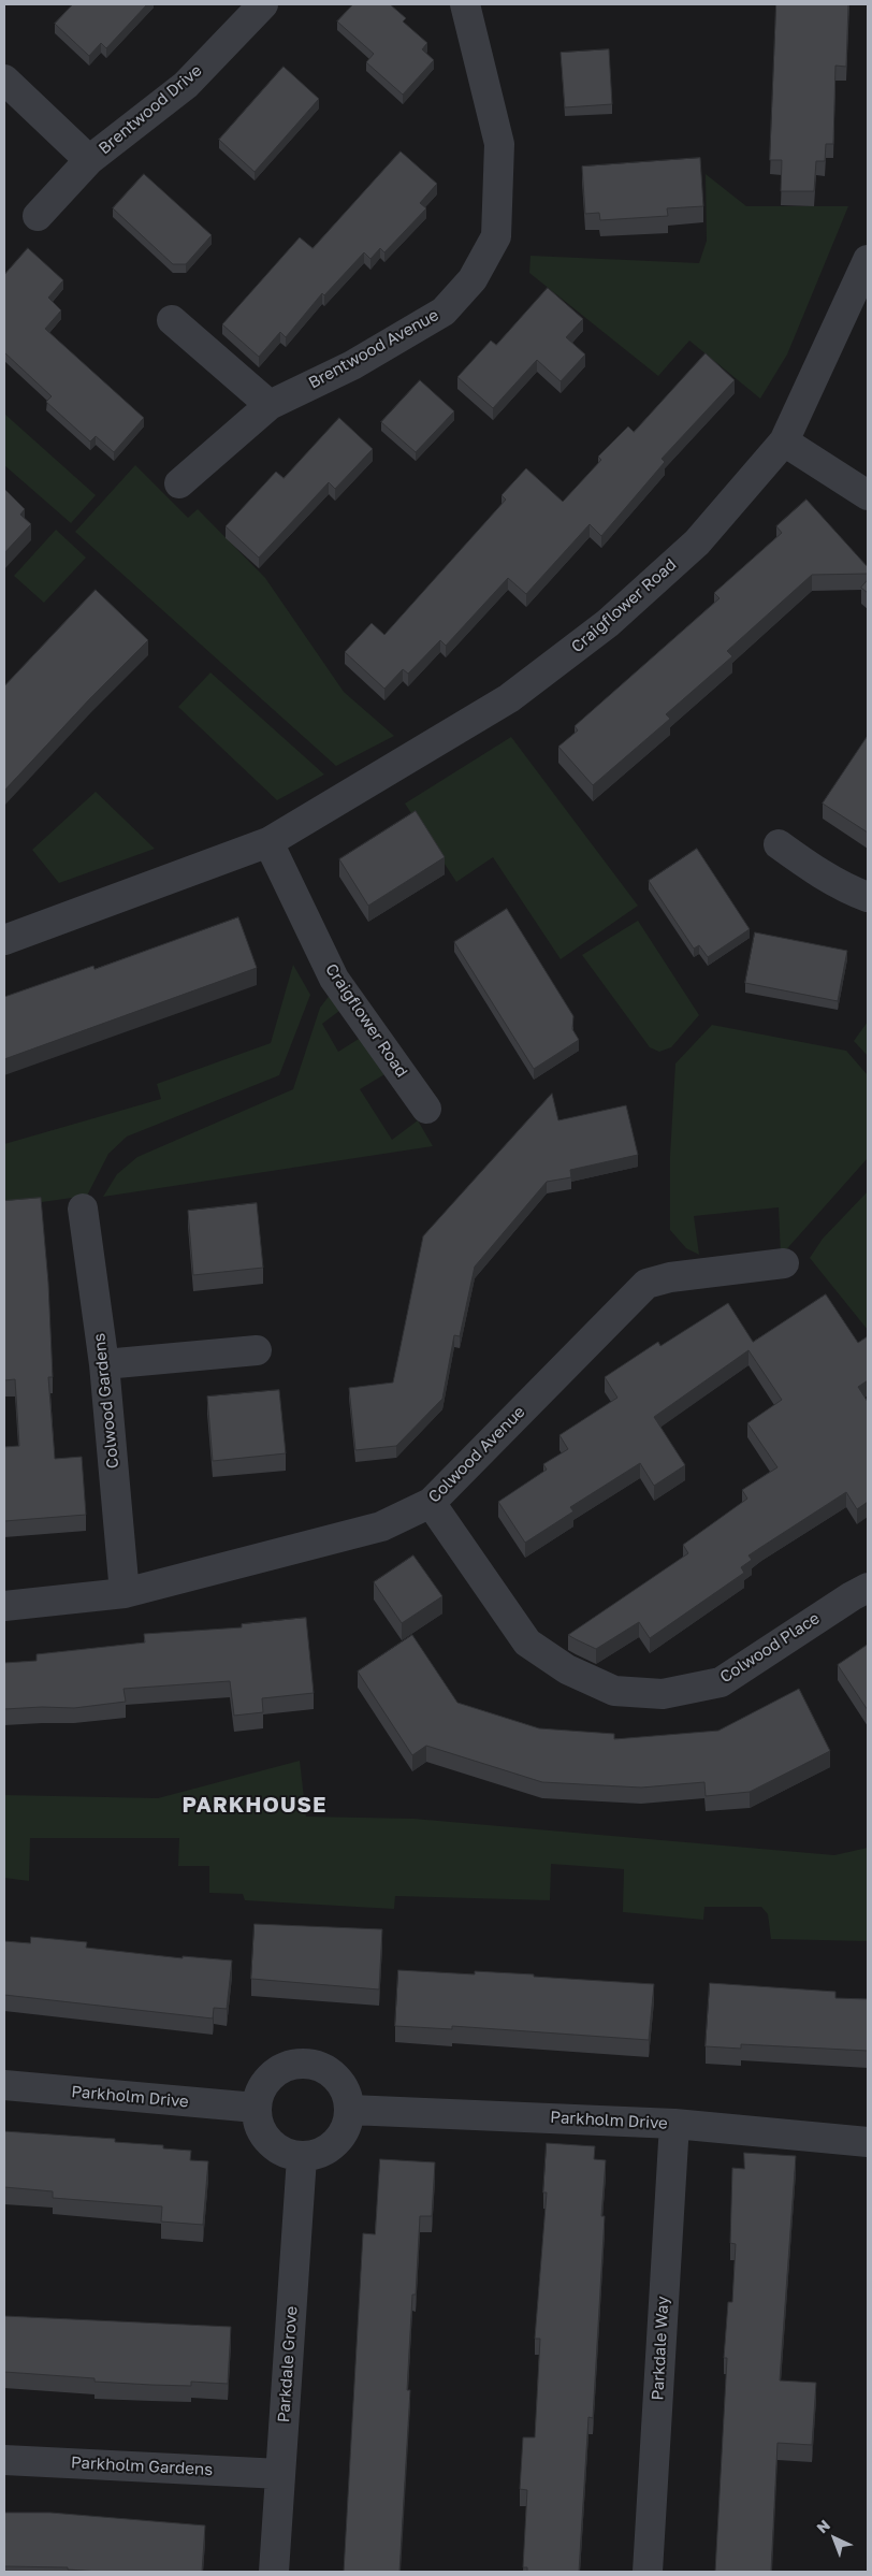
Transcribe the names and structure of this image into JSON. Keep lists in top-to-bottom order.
{
  "streets": {
    "street": [
      "Brentwood Drive",
      "Brentwood Avenue",
      "Craigflower Road",
      "Colwood Gardens",
      "Colwood Avenue",
      "Colwood Place",
      "Parkholm Drive",
      "Parkdale Way",
      "Parkdale Grove",
      "Parkholm Gardens"
    ]
  },
  "crossings": [
    ["Colwood Gardens", "Colwood Avenue"],
    ["Colwood Avenue", "Colwood Place"],
    ["Parkholm Drive", "Parkdale Way"],
    ["Parkholm Drive", "Parkdale Grove"],
    ["Parkdale Grove", "Parkholm Gardens"]
  ],
  "districts": ["PARKHOUSE"],
  "north": "top left"
}
